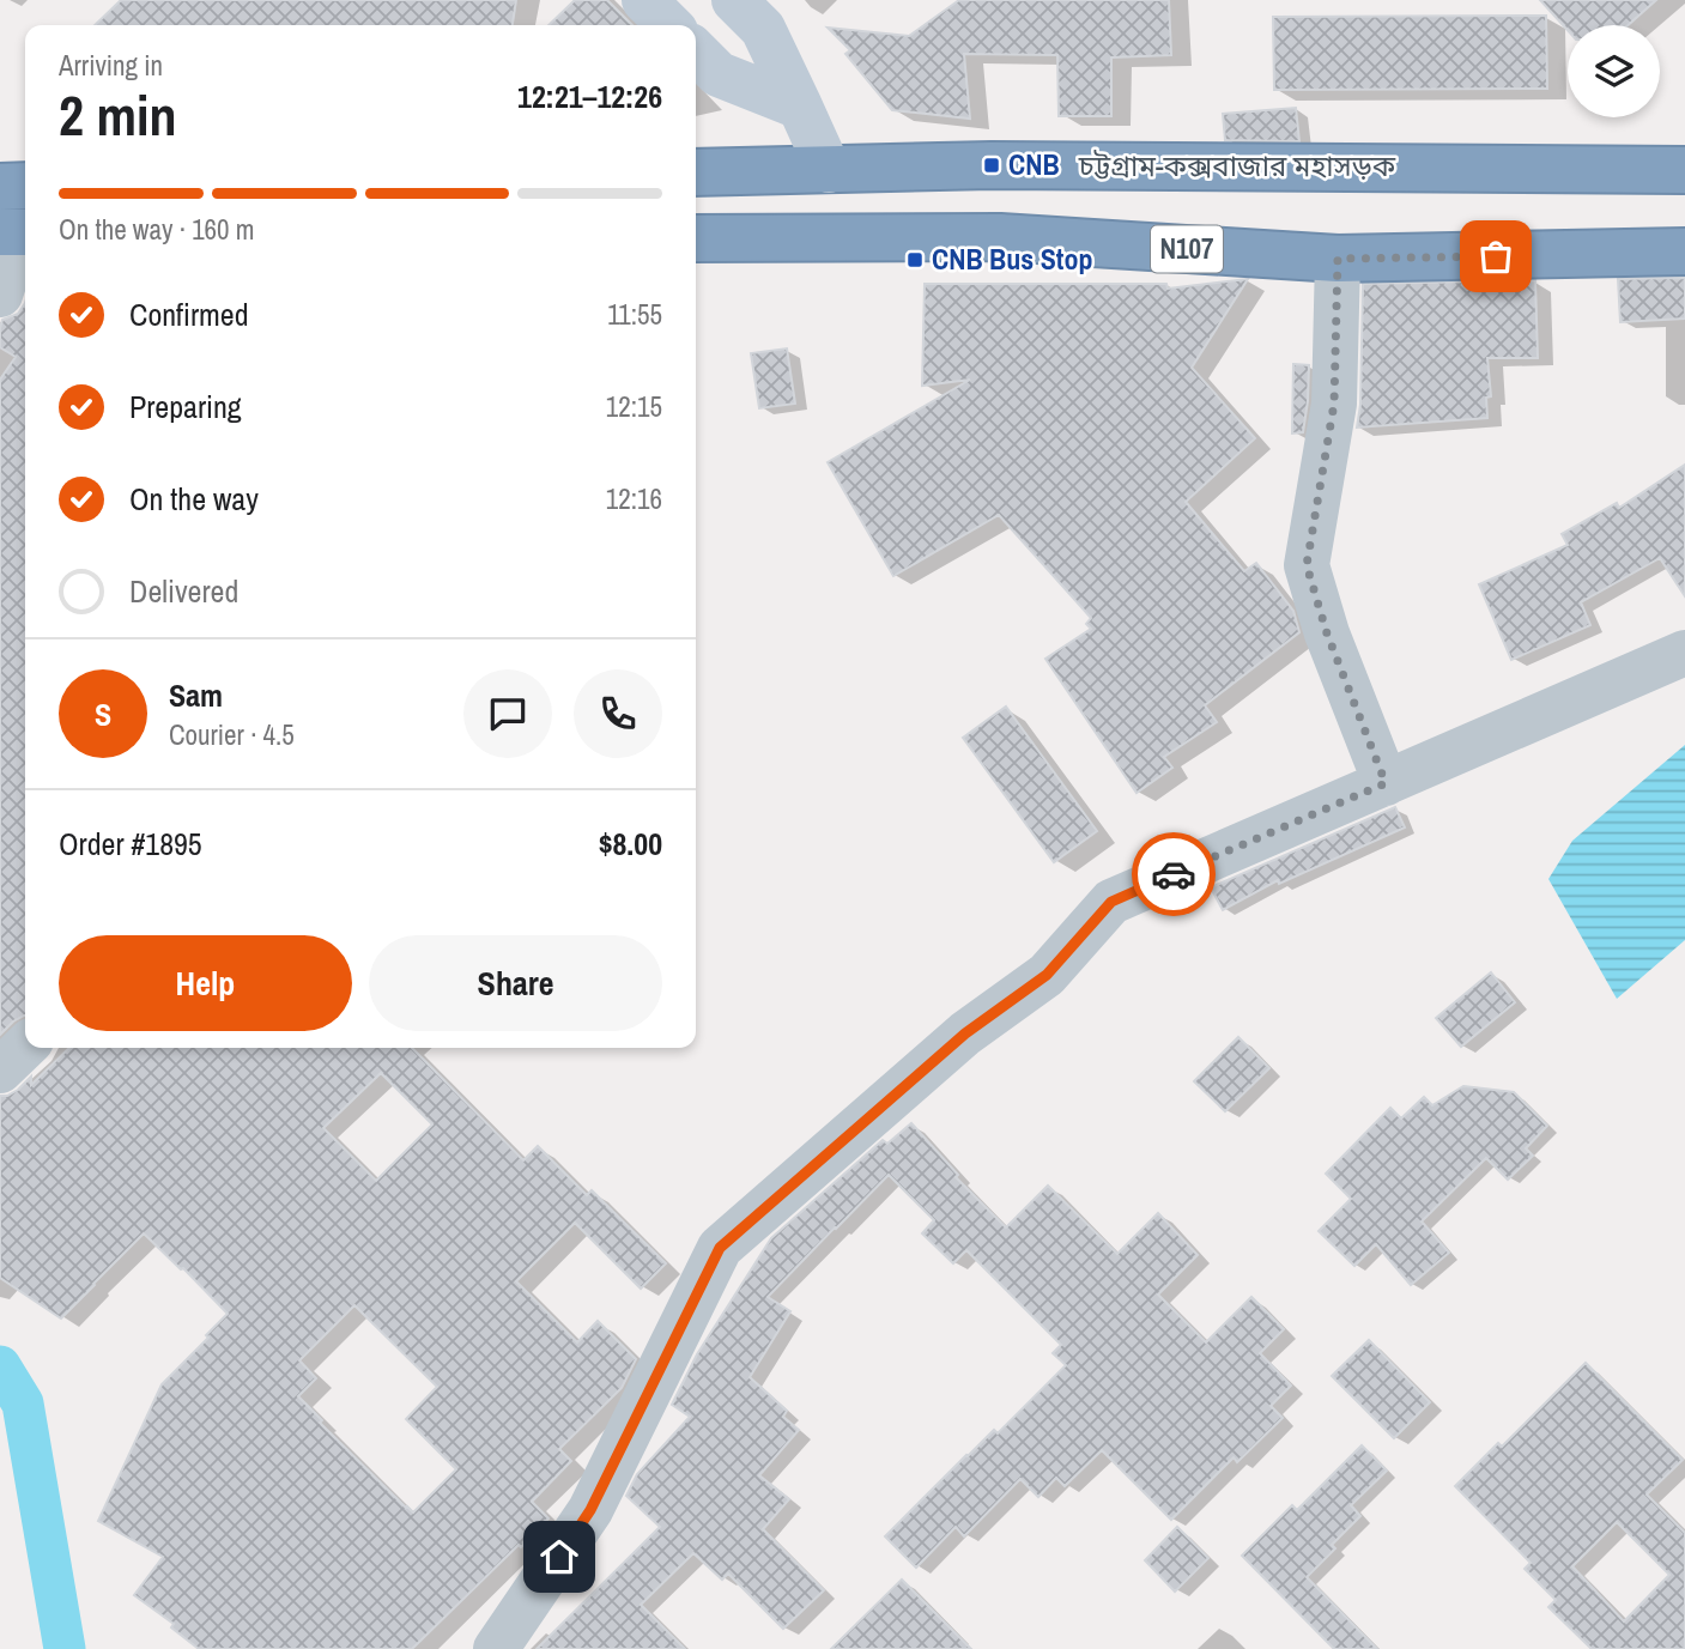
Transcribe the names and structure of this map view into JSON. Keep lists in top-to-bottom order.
{
  "streets": {
    "highway": ["চট্টগ্রাম-কক্সবাজার মহাসড়ক", "N107"]
  },
  "places": {
    "transit": ["CNB", "CNB Bus Stop"]
  },
  "page": {
    "heading": ["2 min", "Arriving in", "12:21–12:26"],
    "panel": [
      "Sam",
      "Courier · 4.5",
      "Order #1895",
      "$8.00"
    ],
    "bar": "On the way · 160 m",
    "list": [
      ["Confirmed", "11:55"],
      ["Preparing", "12:15"],
      ["On the way", "12:16"],
      "Delivered"
    ],
    "round": "S",
    "buttons": ["Help", "Share"]
  }
}
